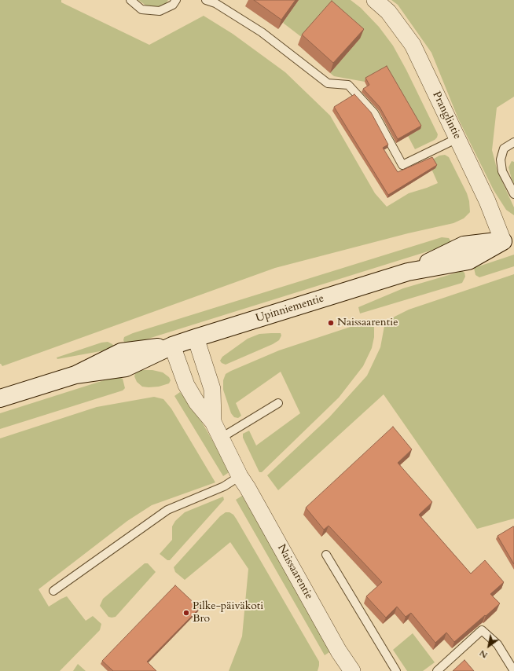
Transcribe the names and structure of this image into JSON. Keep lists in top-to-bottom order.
{
  "streets": {
    "main road": ["Upinniementie"],
    "street": ["Pranglintie", "Naissaarentie"]
  },
  "crossings": [
    ["Pranglintie", "Upinniementie"],
    ["Upinniementie", "Naissaarentie"]
  ],
  "places": ["Naissaarentie", "Pilke-päiväkoti Bro"],
  "north": "bottom left"
}
